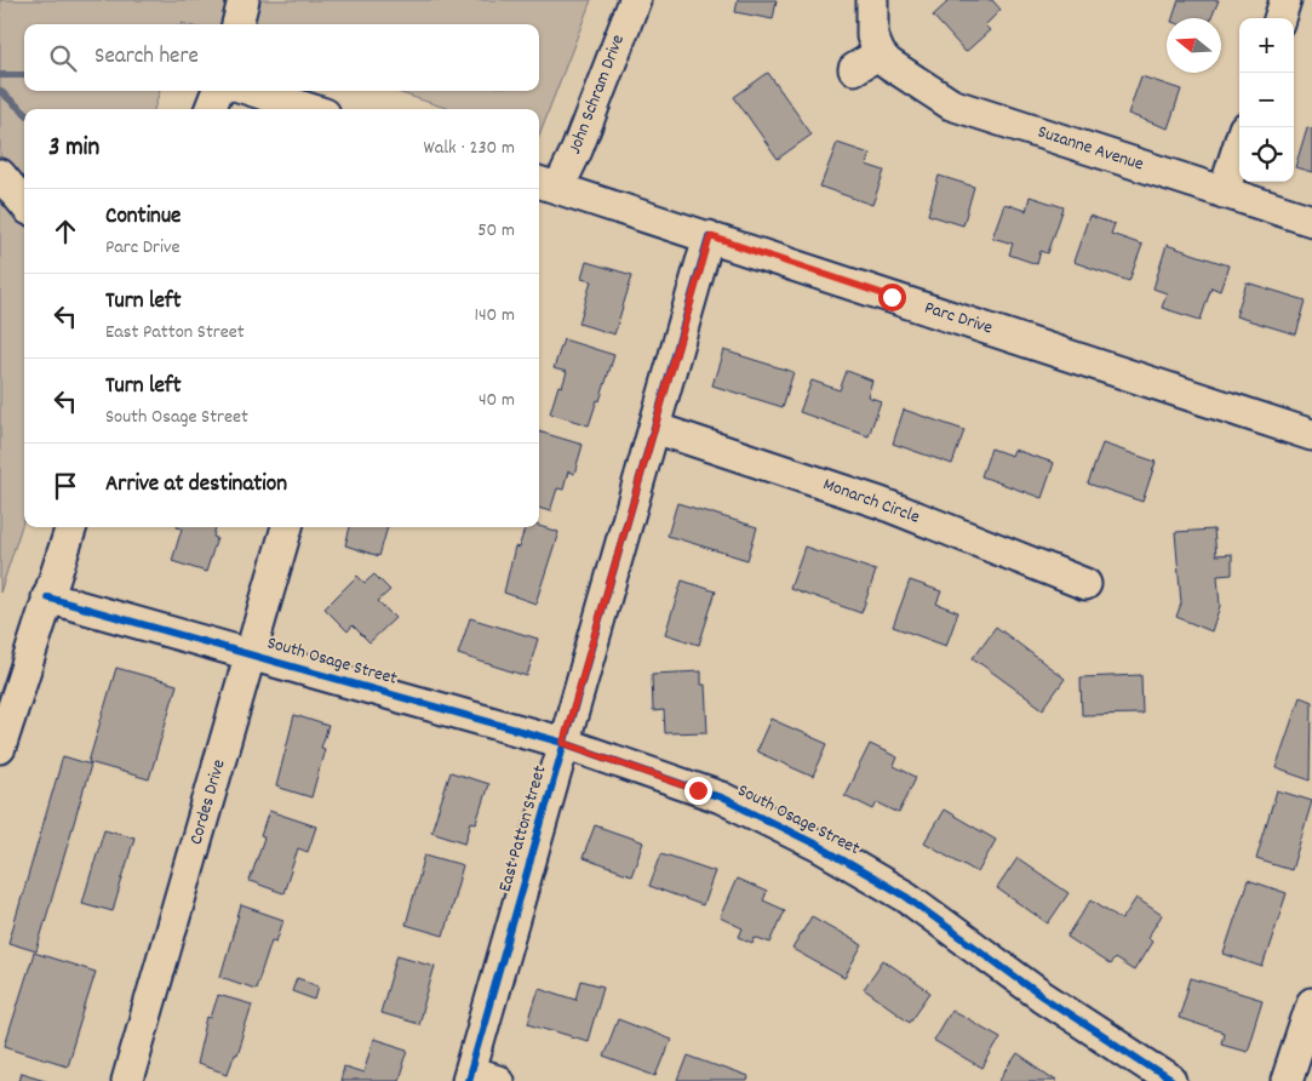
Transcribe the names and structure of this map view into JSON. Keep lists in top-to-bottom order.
{
  "streets": {
    "street": [
      "John Schram Drive",
      "Suzanne Avenue",
      "Parc Drive",
      "Monarch Circle",
      "South Osage Street",
      "Cordes Drive",
      "East Patton Street"
    ]
  },
  "crossings": [
    ["John Schram Drive", "Parc Drive"],
    ["Parc Drive", "East Patton Street"],
    ["Monarch Circle", "East Patton Street"],
    ["South Osage Street", "Cordes Drive"],
    ["South Osage Street", "East Patton Street"]
  ],
  "north": "left",
  "page": {
    "map_buttons": ["+", "−"],
    "search": "Search here",
    "heading": ["3 min", "Walk · 230 m"],
    "list": [
      ["Continue", "Parc Drive", "50 m"],
      ["Turn left", "East Patton Street", "140 m"],
      ["Turn left", "South Osage Street", "40 m"],
      "Arrive at destination"
    ]
  }
}
